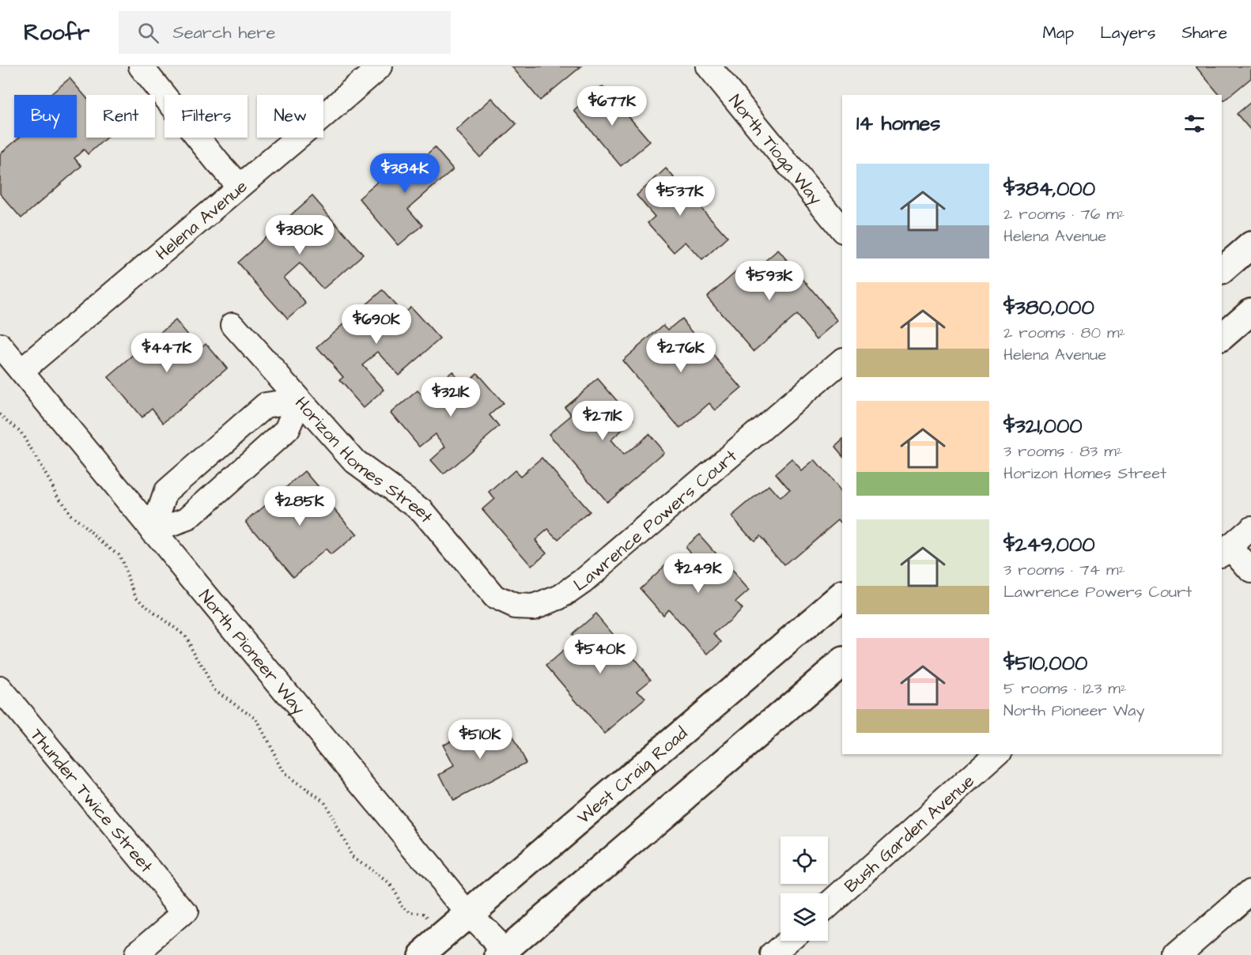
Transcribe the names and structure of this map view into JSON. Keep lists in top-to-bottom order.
{
  "streets": {
    "main road": ["West Craig Road"],
    "street": [
      "North Tioga Way",
      "Helena Avenue",
      "Horizon Homes Street",
      "Lawrence Powers Court",
      "North Pioneer Way",
      "Thunder Twice Street",
      "Bush Garden Avenue"
    ]
  },
  "crossings": [
    ["Helena Avenue", "North Pioneer Way"],
    ["Horizon Homes Street", "Lawrence Powers Court"],
    ["North Pioneer Way", "West Craig Road"]
  ],
  "page": {
    "header": "Roofr",
    "search": "Search here",
    "nav": ["Map", "Layers", "Share"],
    "price": [
      "$677K",
      "$384K",
      "$537K",
      "$380K",
      "$593K",
      "$690K",
      "$447K",
      "$276K",
      "$321K",
      "$271K",
      "$285K",
      "$249K",
      "$540K",
      "$510K"
    ],
    "chip": [
      "Buy",
      "Rent",
      "Filters",
      "New"
    ],
    "heading": "14 homes",
    "list": [
      {
        "name": "$384,000",
        "note": "2 rooms · 76 m² · Helena Avenue"
      },
      {
        "name": "$380,000",
        "note": "2 rooms · 80 m² · Helena Avenue"
      },
      {
        "name": "$321,000",
        "note": "3 rooms · 83 m² · Horizon Homes Street"
      },
      {
        "name": "$249,000",
        "note": "3 rooms · 74 m² · Lawrence Powers Court"
      },
      {
        "name": "$510,000",
        "note": "5 rooms · 123 m² · North Pioneer Way"
      }
    ]
  }
}
